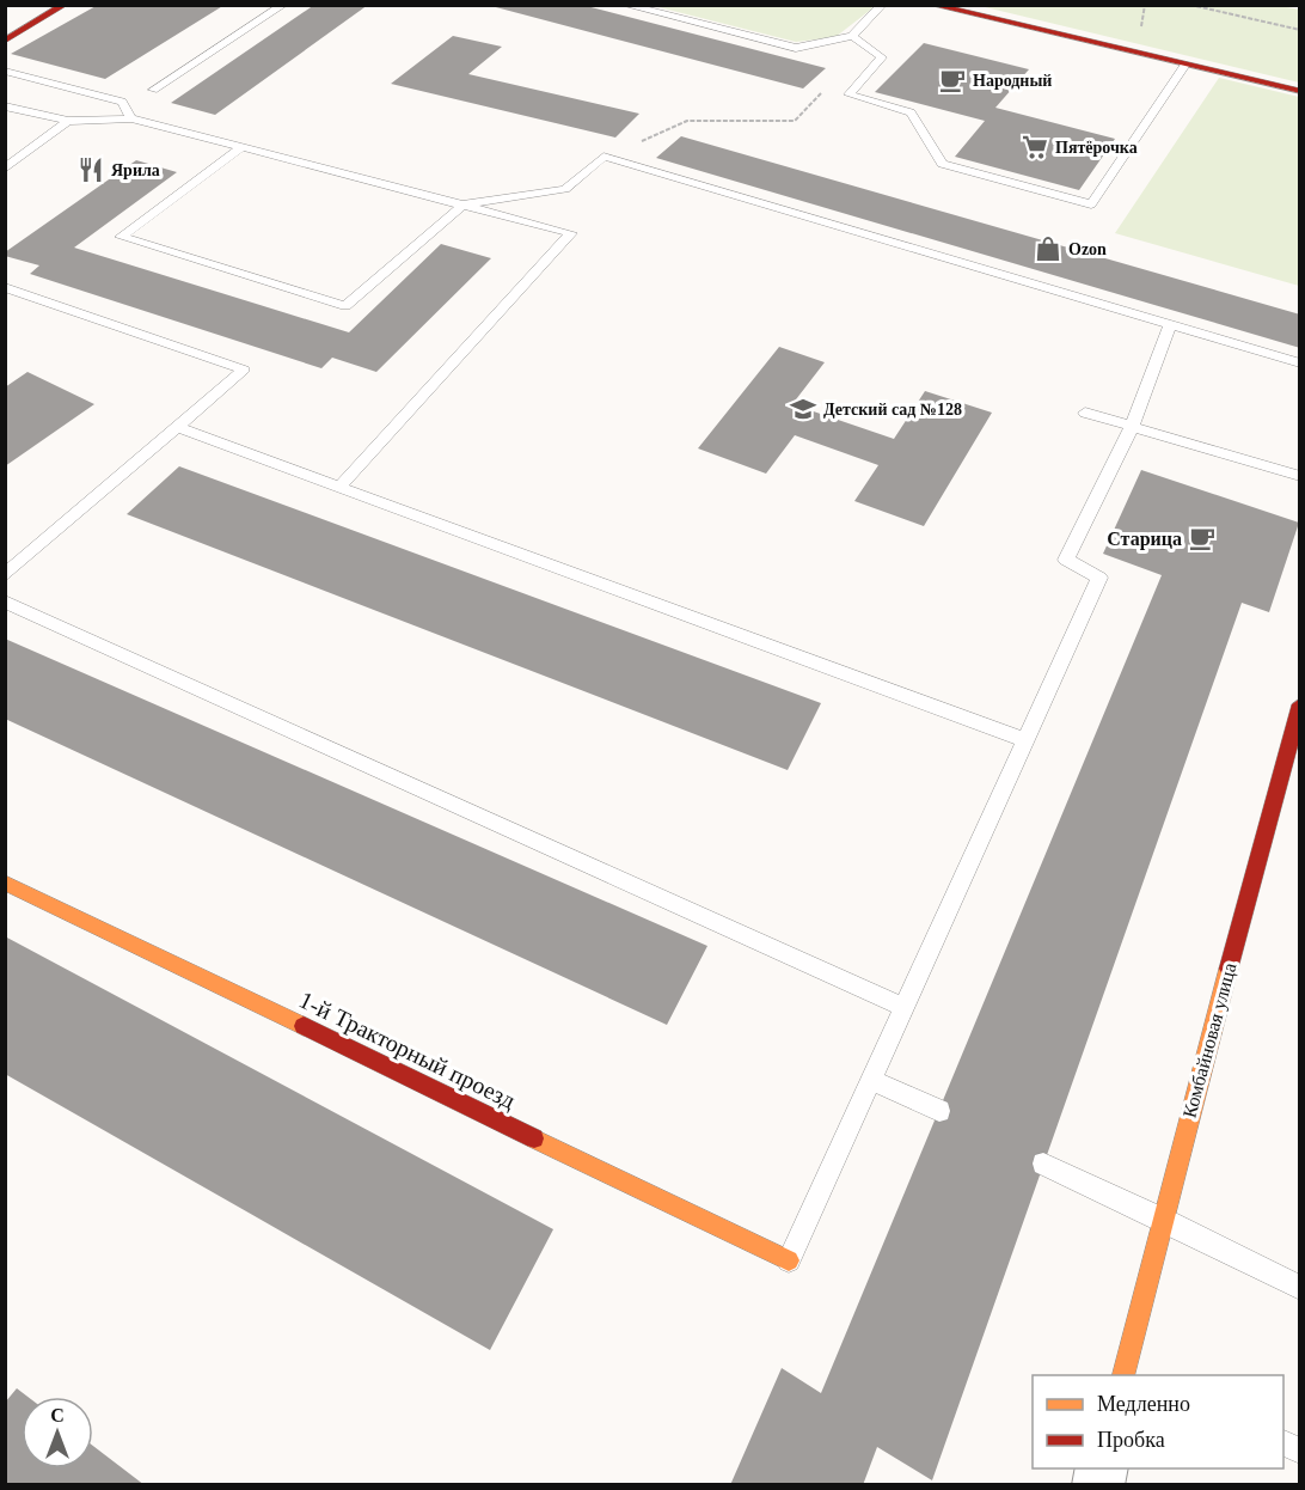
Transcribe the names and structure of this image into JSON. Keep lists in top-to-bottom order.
{
  "streets": {
    "street": ["Комбайновая улица", "1-й Тракторный проезд"]
  },
  "places": {
    "cafe": ["Народный", "Старица"],
    "supermarket": ["Пятёрочка"],
    "restaurant": ["Ярила"],
    "shop": ["Ozon"],
    "school or university": ["Детский сад №128"]
  },
  "legend": ["Медленно", "Пробка"],
  "north": "top"
}
